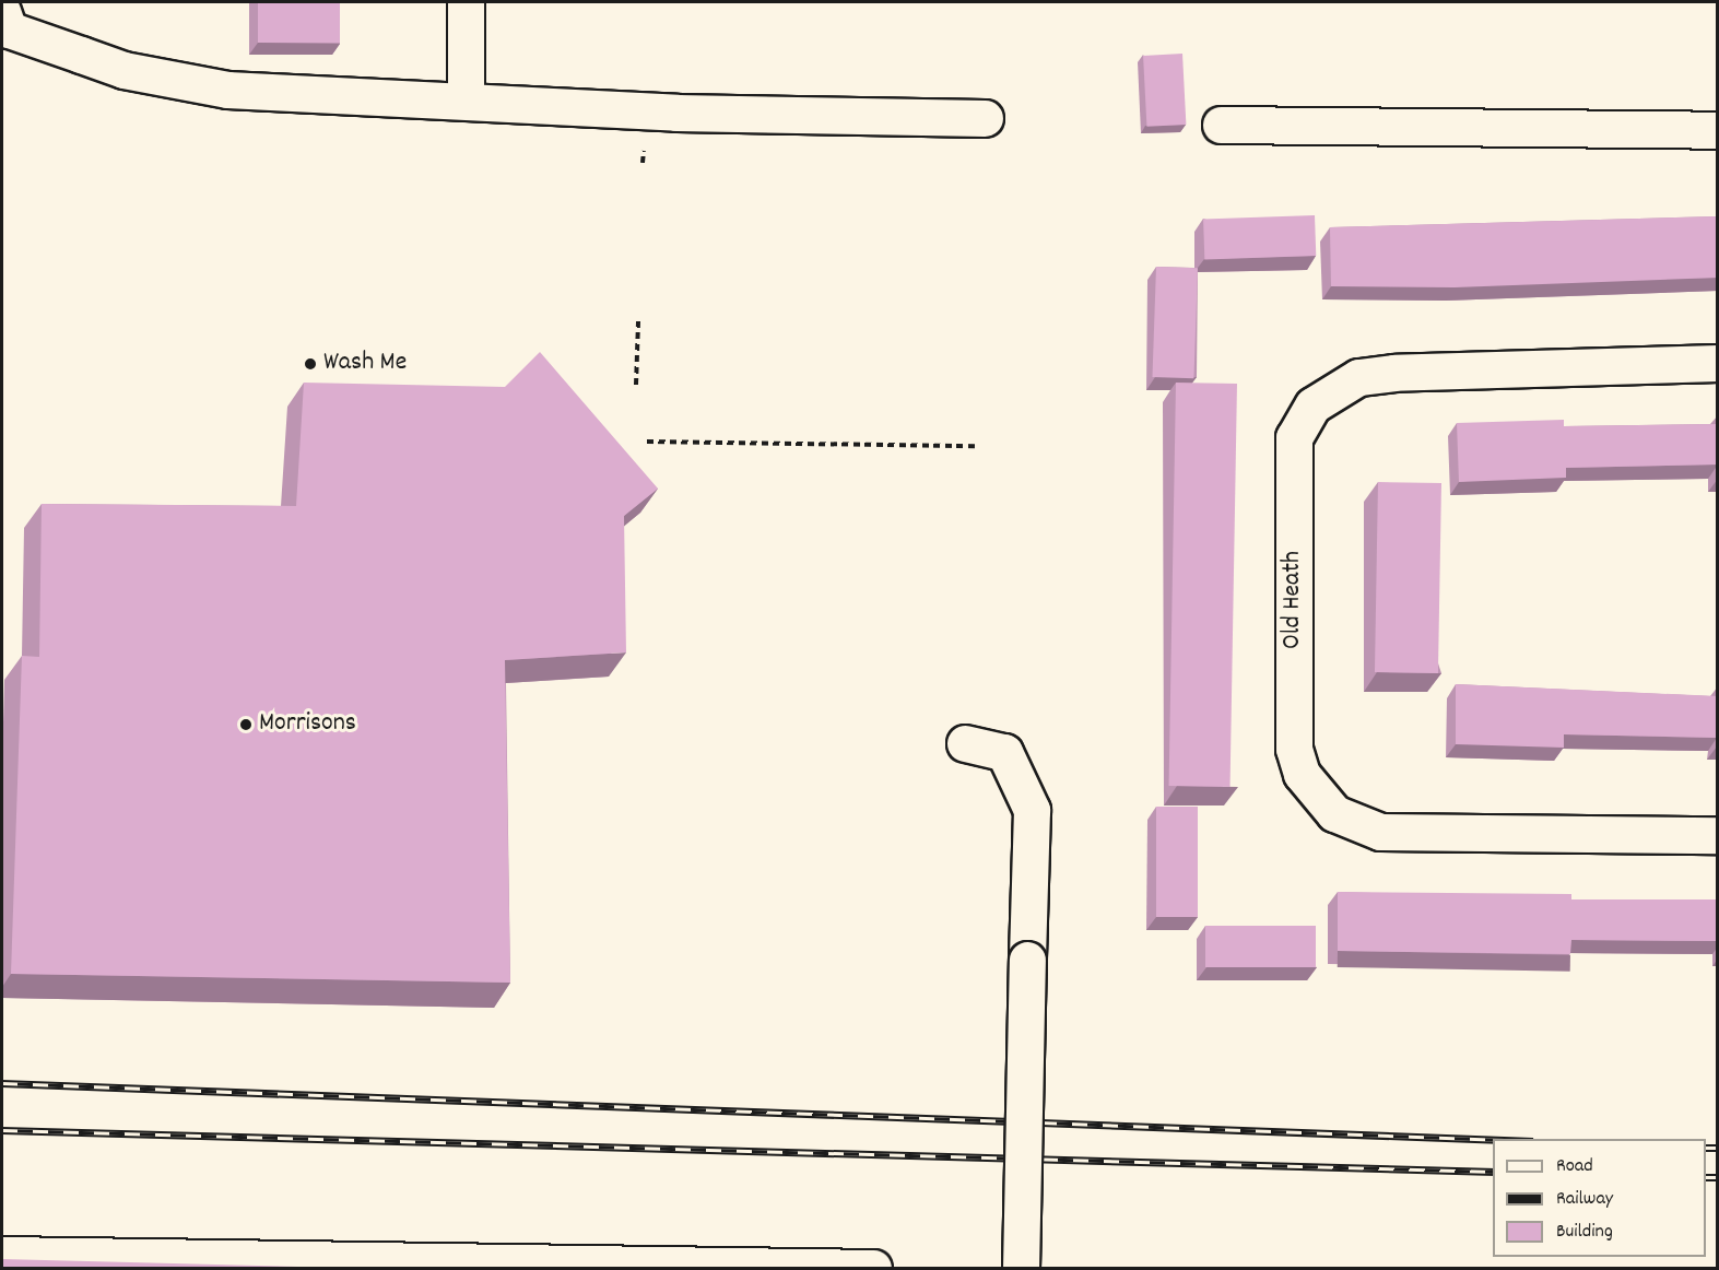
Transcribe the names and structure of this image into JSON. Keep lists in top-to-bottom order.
{
  "streets": {
    "street": ["Old Heath"]
  },
  "places": ["Wash Me", "Morrisons"],
  "legend": ["Road", "Railway", "Building"]
}
